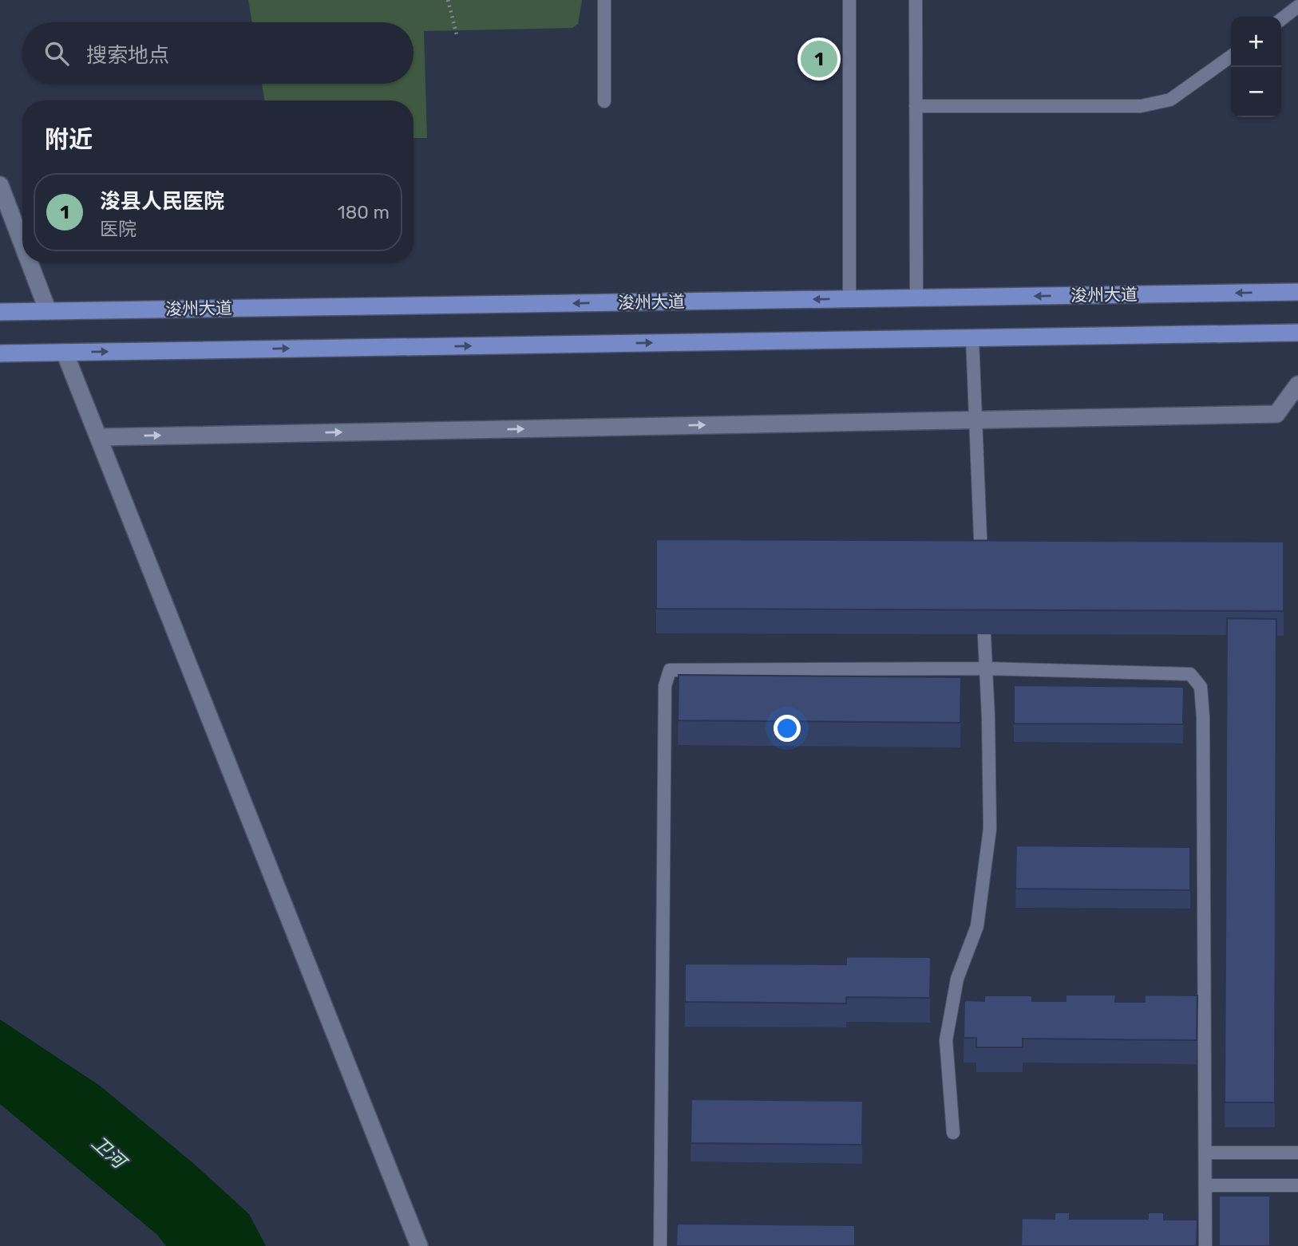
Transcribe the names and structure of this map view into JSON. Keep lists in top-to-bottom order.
{
  "streets": {
    "main road": ["浚州大道"]
  },
  "water": ["卫河"],
  "page": {
    "map_buttons": ["+", "−"],
    "search": "搜索地点",
    "pins": "1",
    "heading": "附近",
    "list": [
      {
        "mark": "1",
        "name": "浚县人民医院",
        "note": "医院",
        "value": "180 m"
      }
    ]
  }
}
